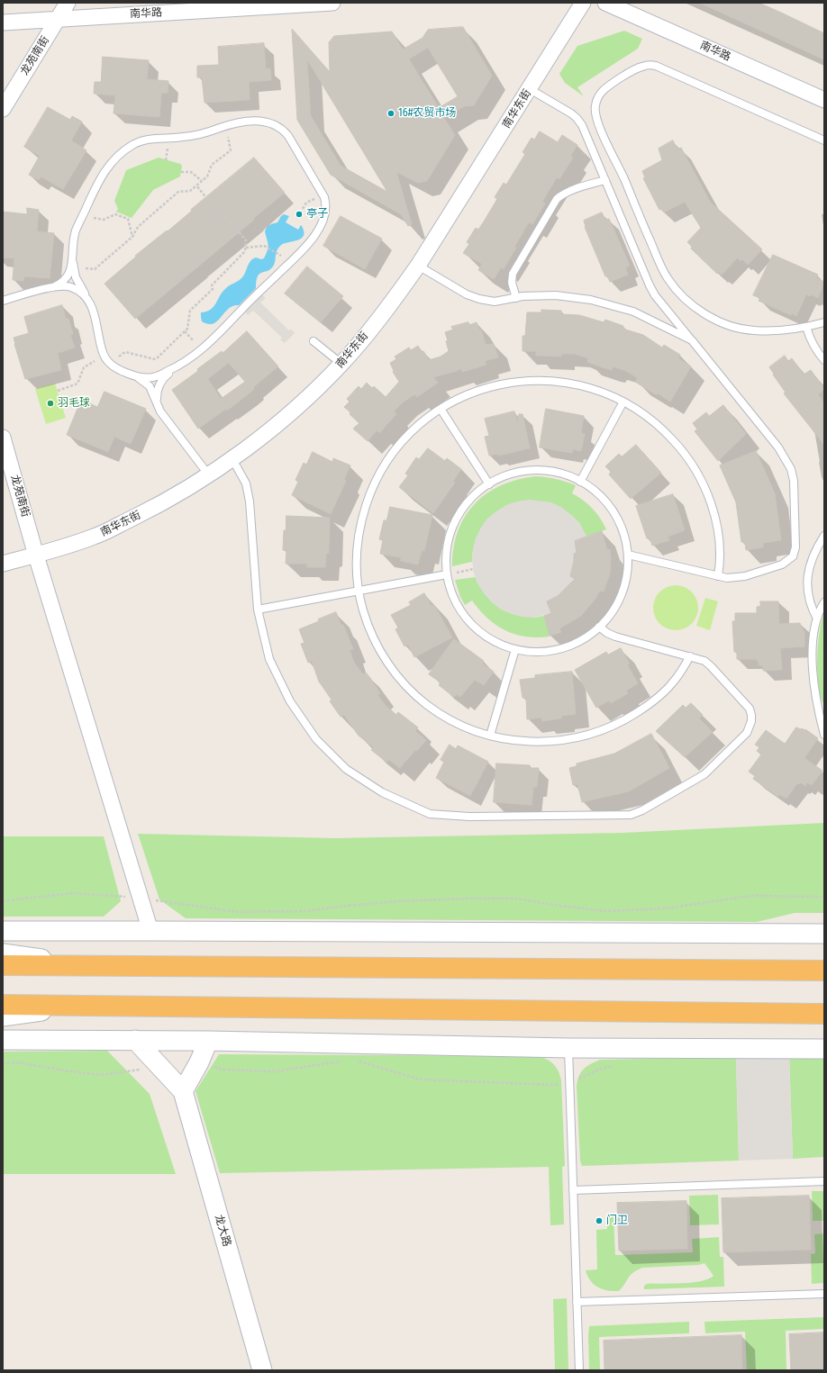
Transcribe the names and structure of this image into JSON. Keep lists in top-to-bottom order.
{
  "streets": {
    "street": [
      "南华路",
      "龙苑南街",
      "南华东街",
      "龙大路"
    ]
  },
  "crossings": [
    ["南华路", "龙苑南街"],
    ["龙苑南街", "南华东街"]
  ],
  "places": [
    "16#农贸市场",
    "亭子",
    "羽毛球",
    "门卫"
  ]
}
